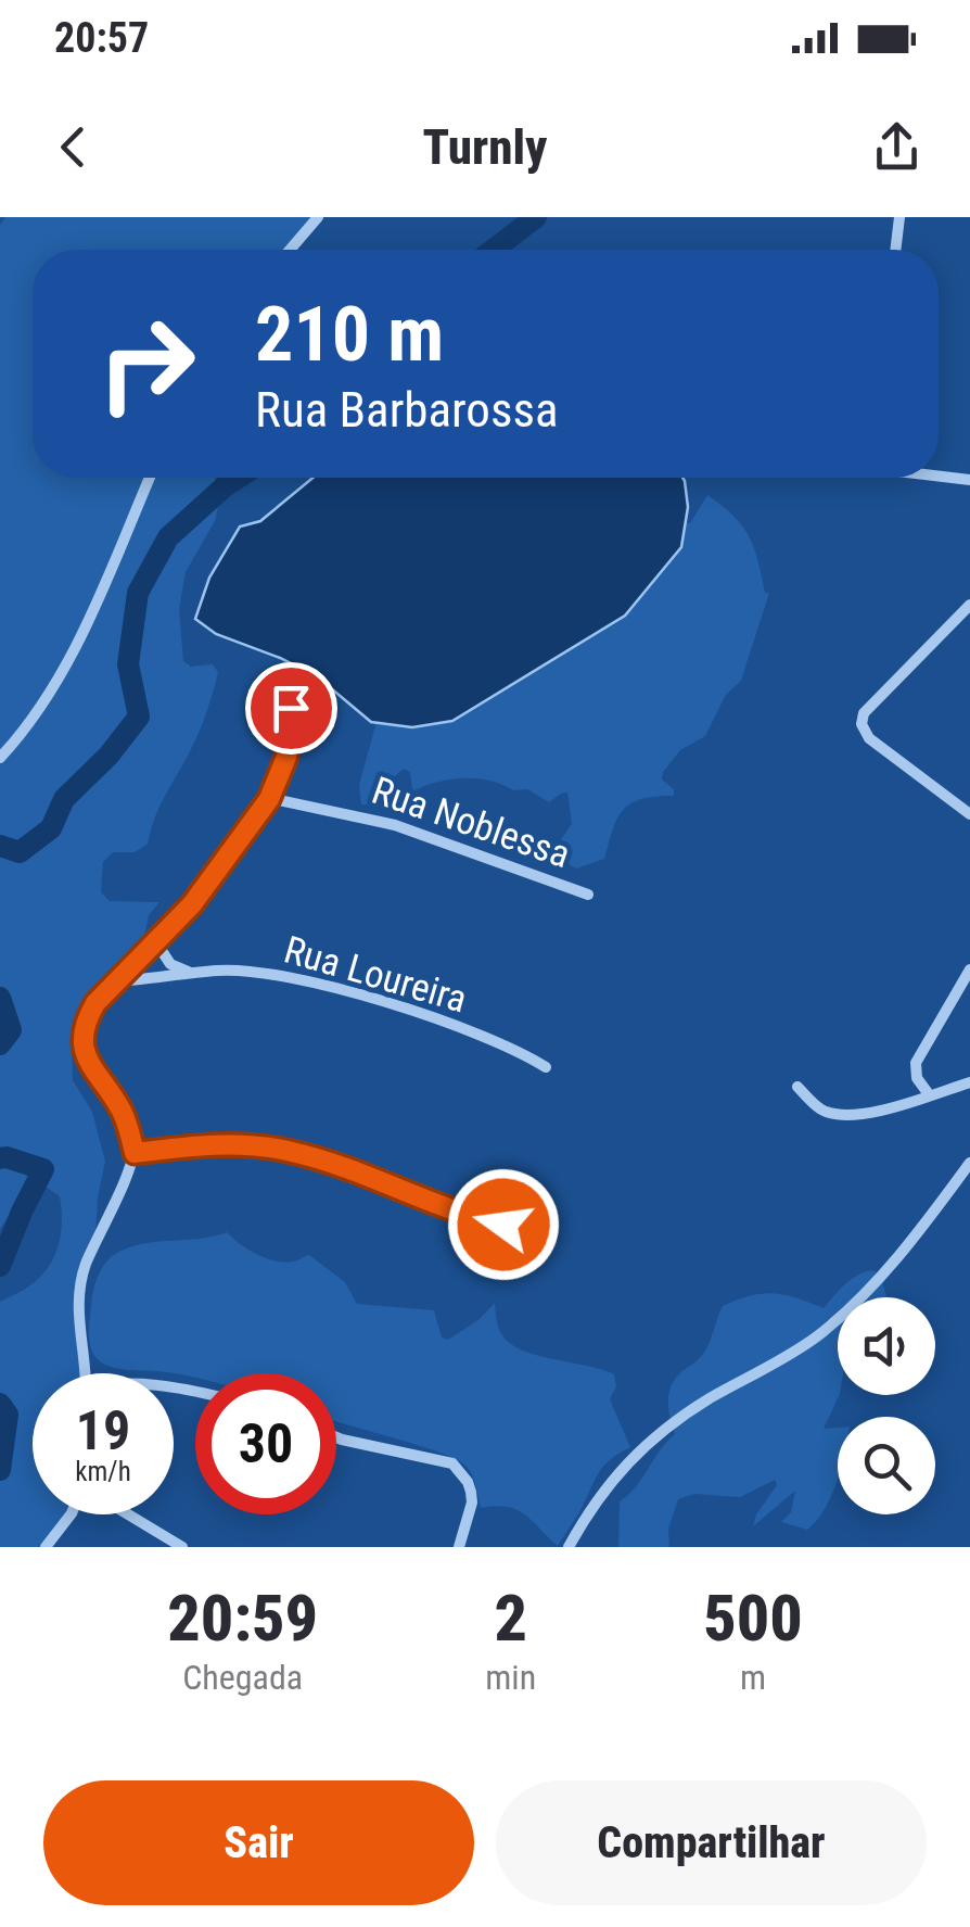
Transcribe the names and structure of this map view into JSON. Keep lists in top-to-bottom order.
{
  "streets": {
    "street": ["Rua Noblessa", "Rua Loureira"]
  },
  "page": {
    "status": "20:57",
    "header": "Turnly",
    "turn": ["210 m", "Rua Barbarossa"],
    "speed": "19 km/h",
    "limit": "30",
    "eta": [
      "20:59",
      "Chegada",
      "2",
      "min",
      "500",
      "m"
    ],
    "buttons": ["Sair", "Compartilhar"]
  }
}
